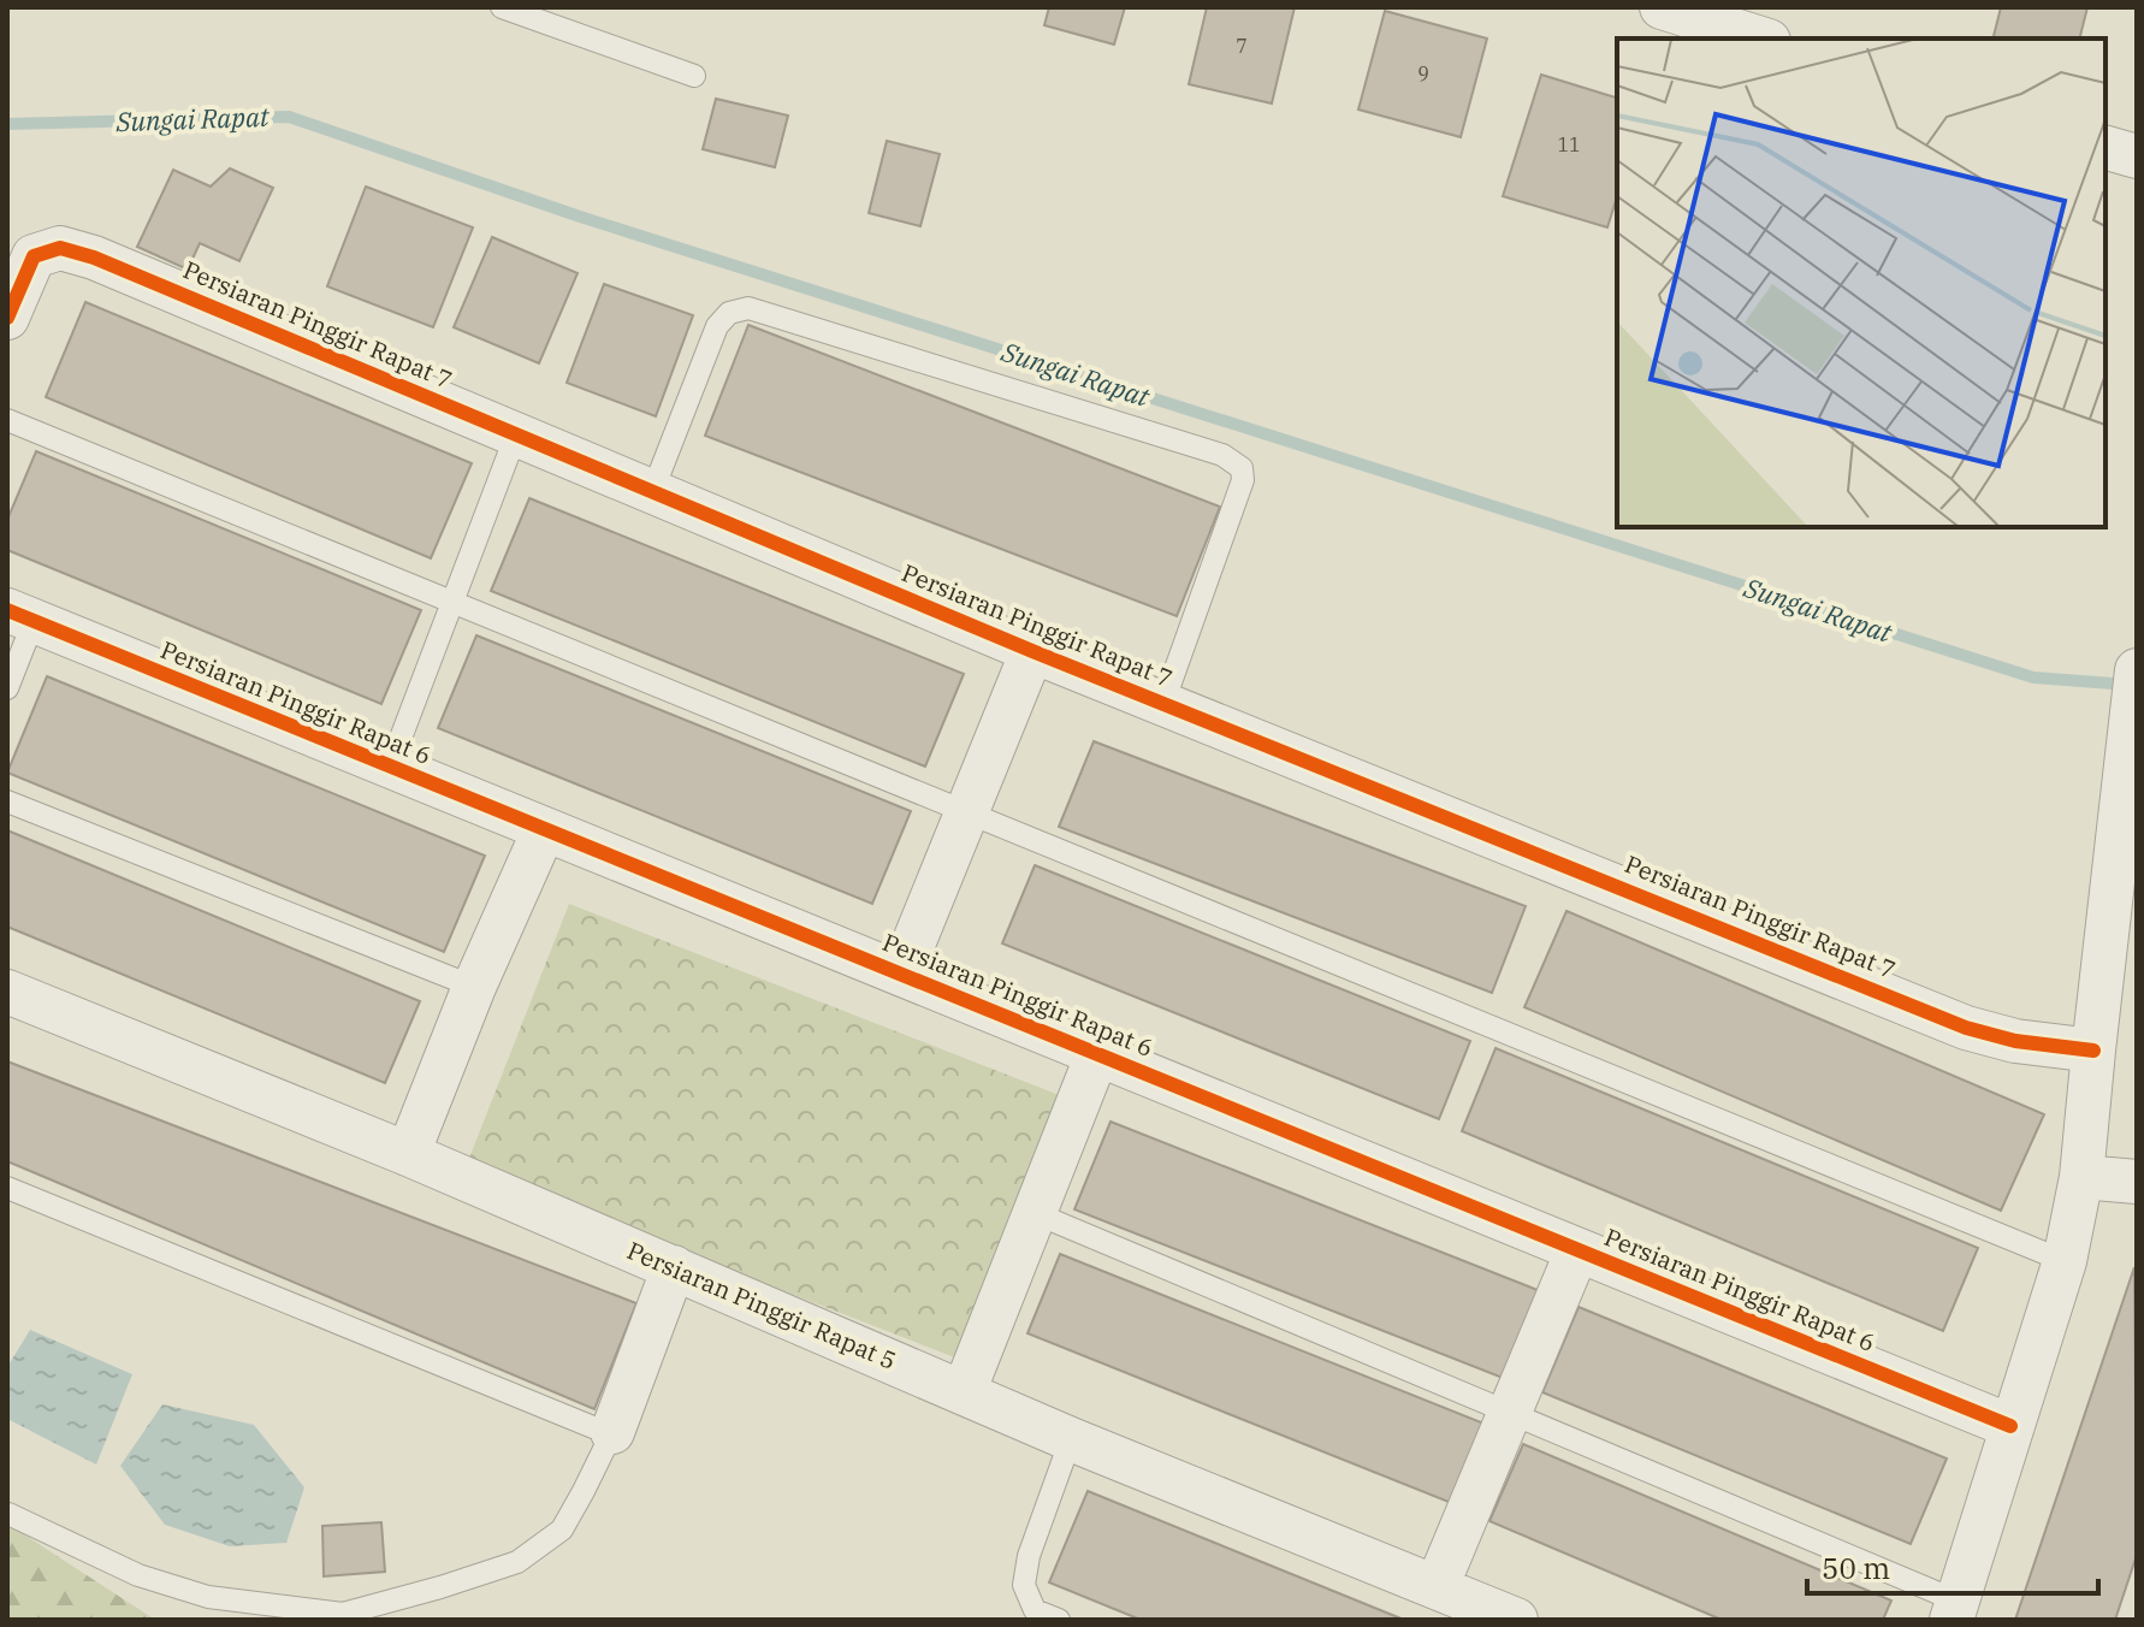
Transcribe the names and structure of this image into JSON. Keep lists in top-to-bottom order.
{
  "streets": {
    "street": ["Persiaran Pinggir Rapat 7", "Persiaran Pinggir Rapat 6", "Persiaran Pinggir Rapat 5"]
  },
  "water": ["Sungai Rapat"],
  "house_numbers": ["7", "9", "11"],
  "scale_bar": "50 m"
}
